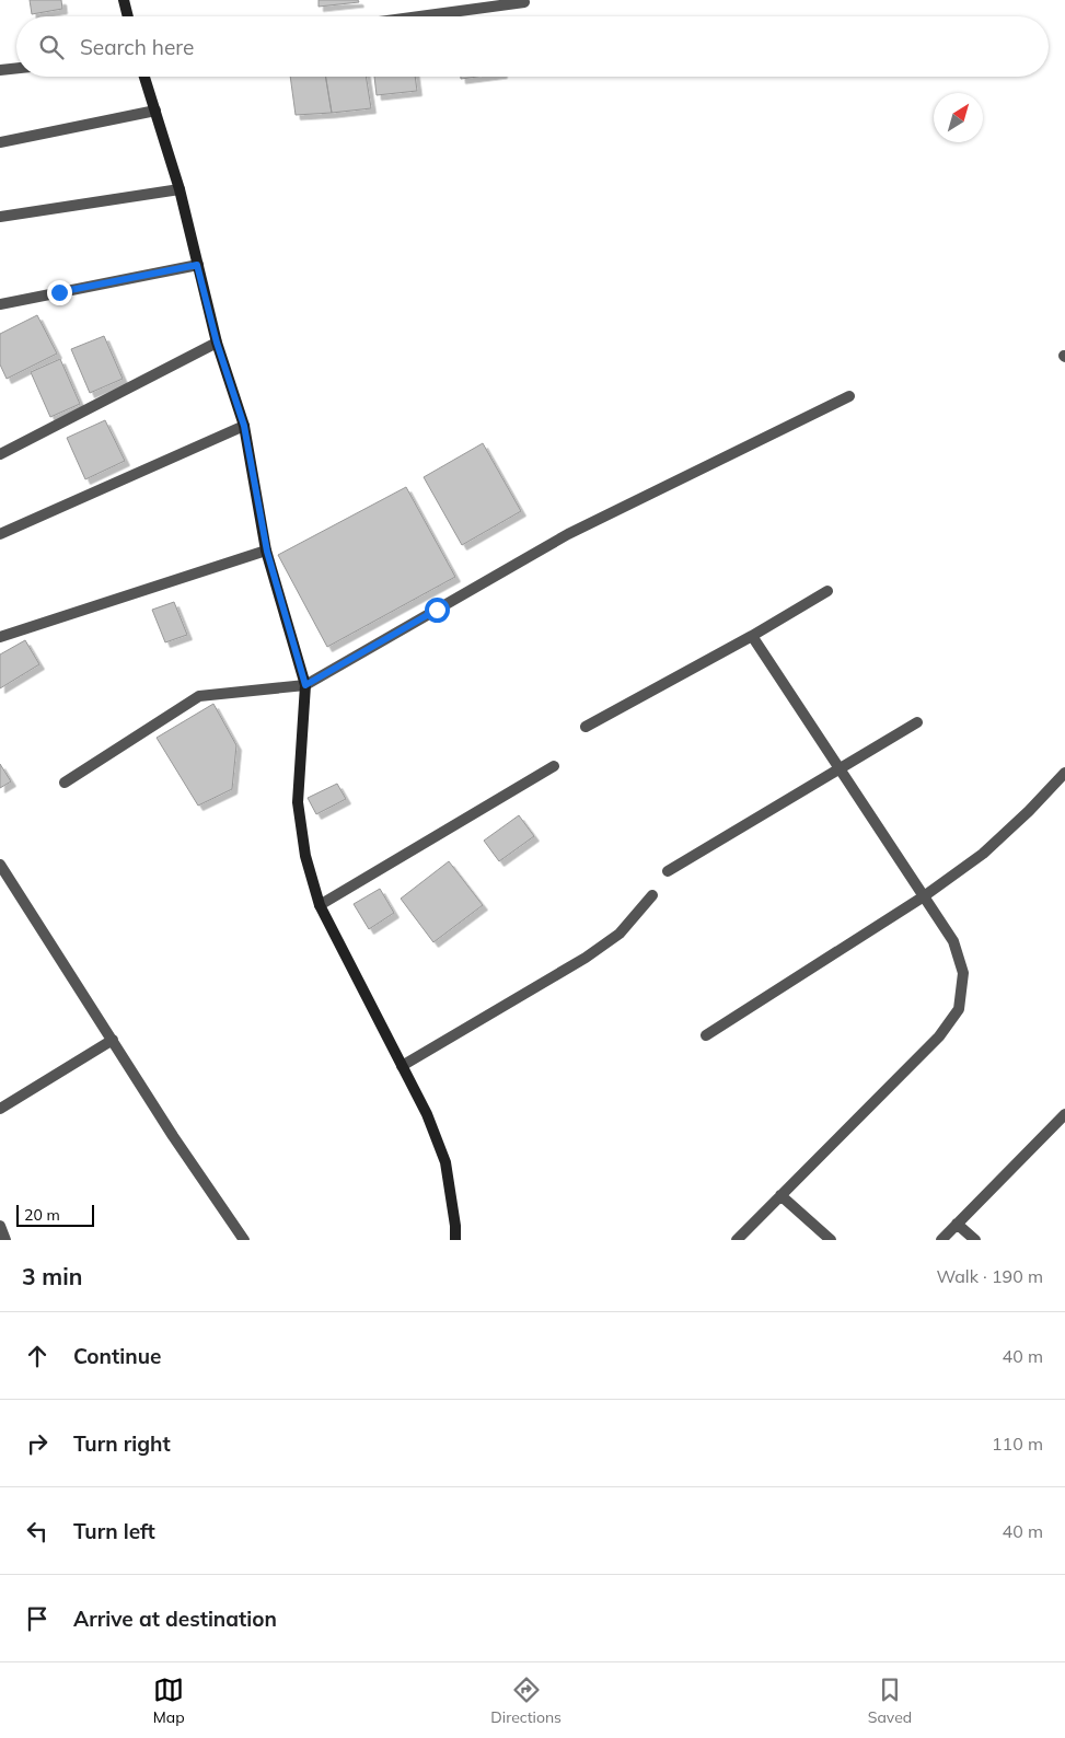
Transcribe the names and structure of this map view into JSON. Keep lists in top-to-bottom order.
{
  "scale_bar": "20 m",
  "north": "top right",
  "page": {
    "search": "Search here",
    "scale": "20 m",
    "heading": ["3 min", "Walk · 190 m"],
    "list": [
      ["Continue", "40 m"],
      ["Turn right", "110 m"],
      ["Turn left", "40 m"],
      "Arrive at destination"
    ],
    "nav": ["Map", "Directions", "Saved"]
  }
}
